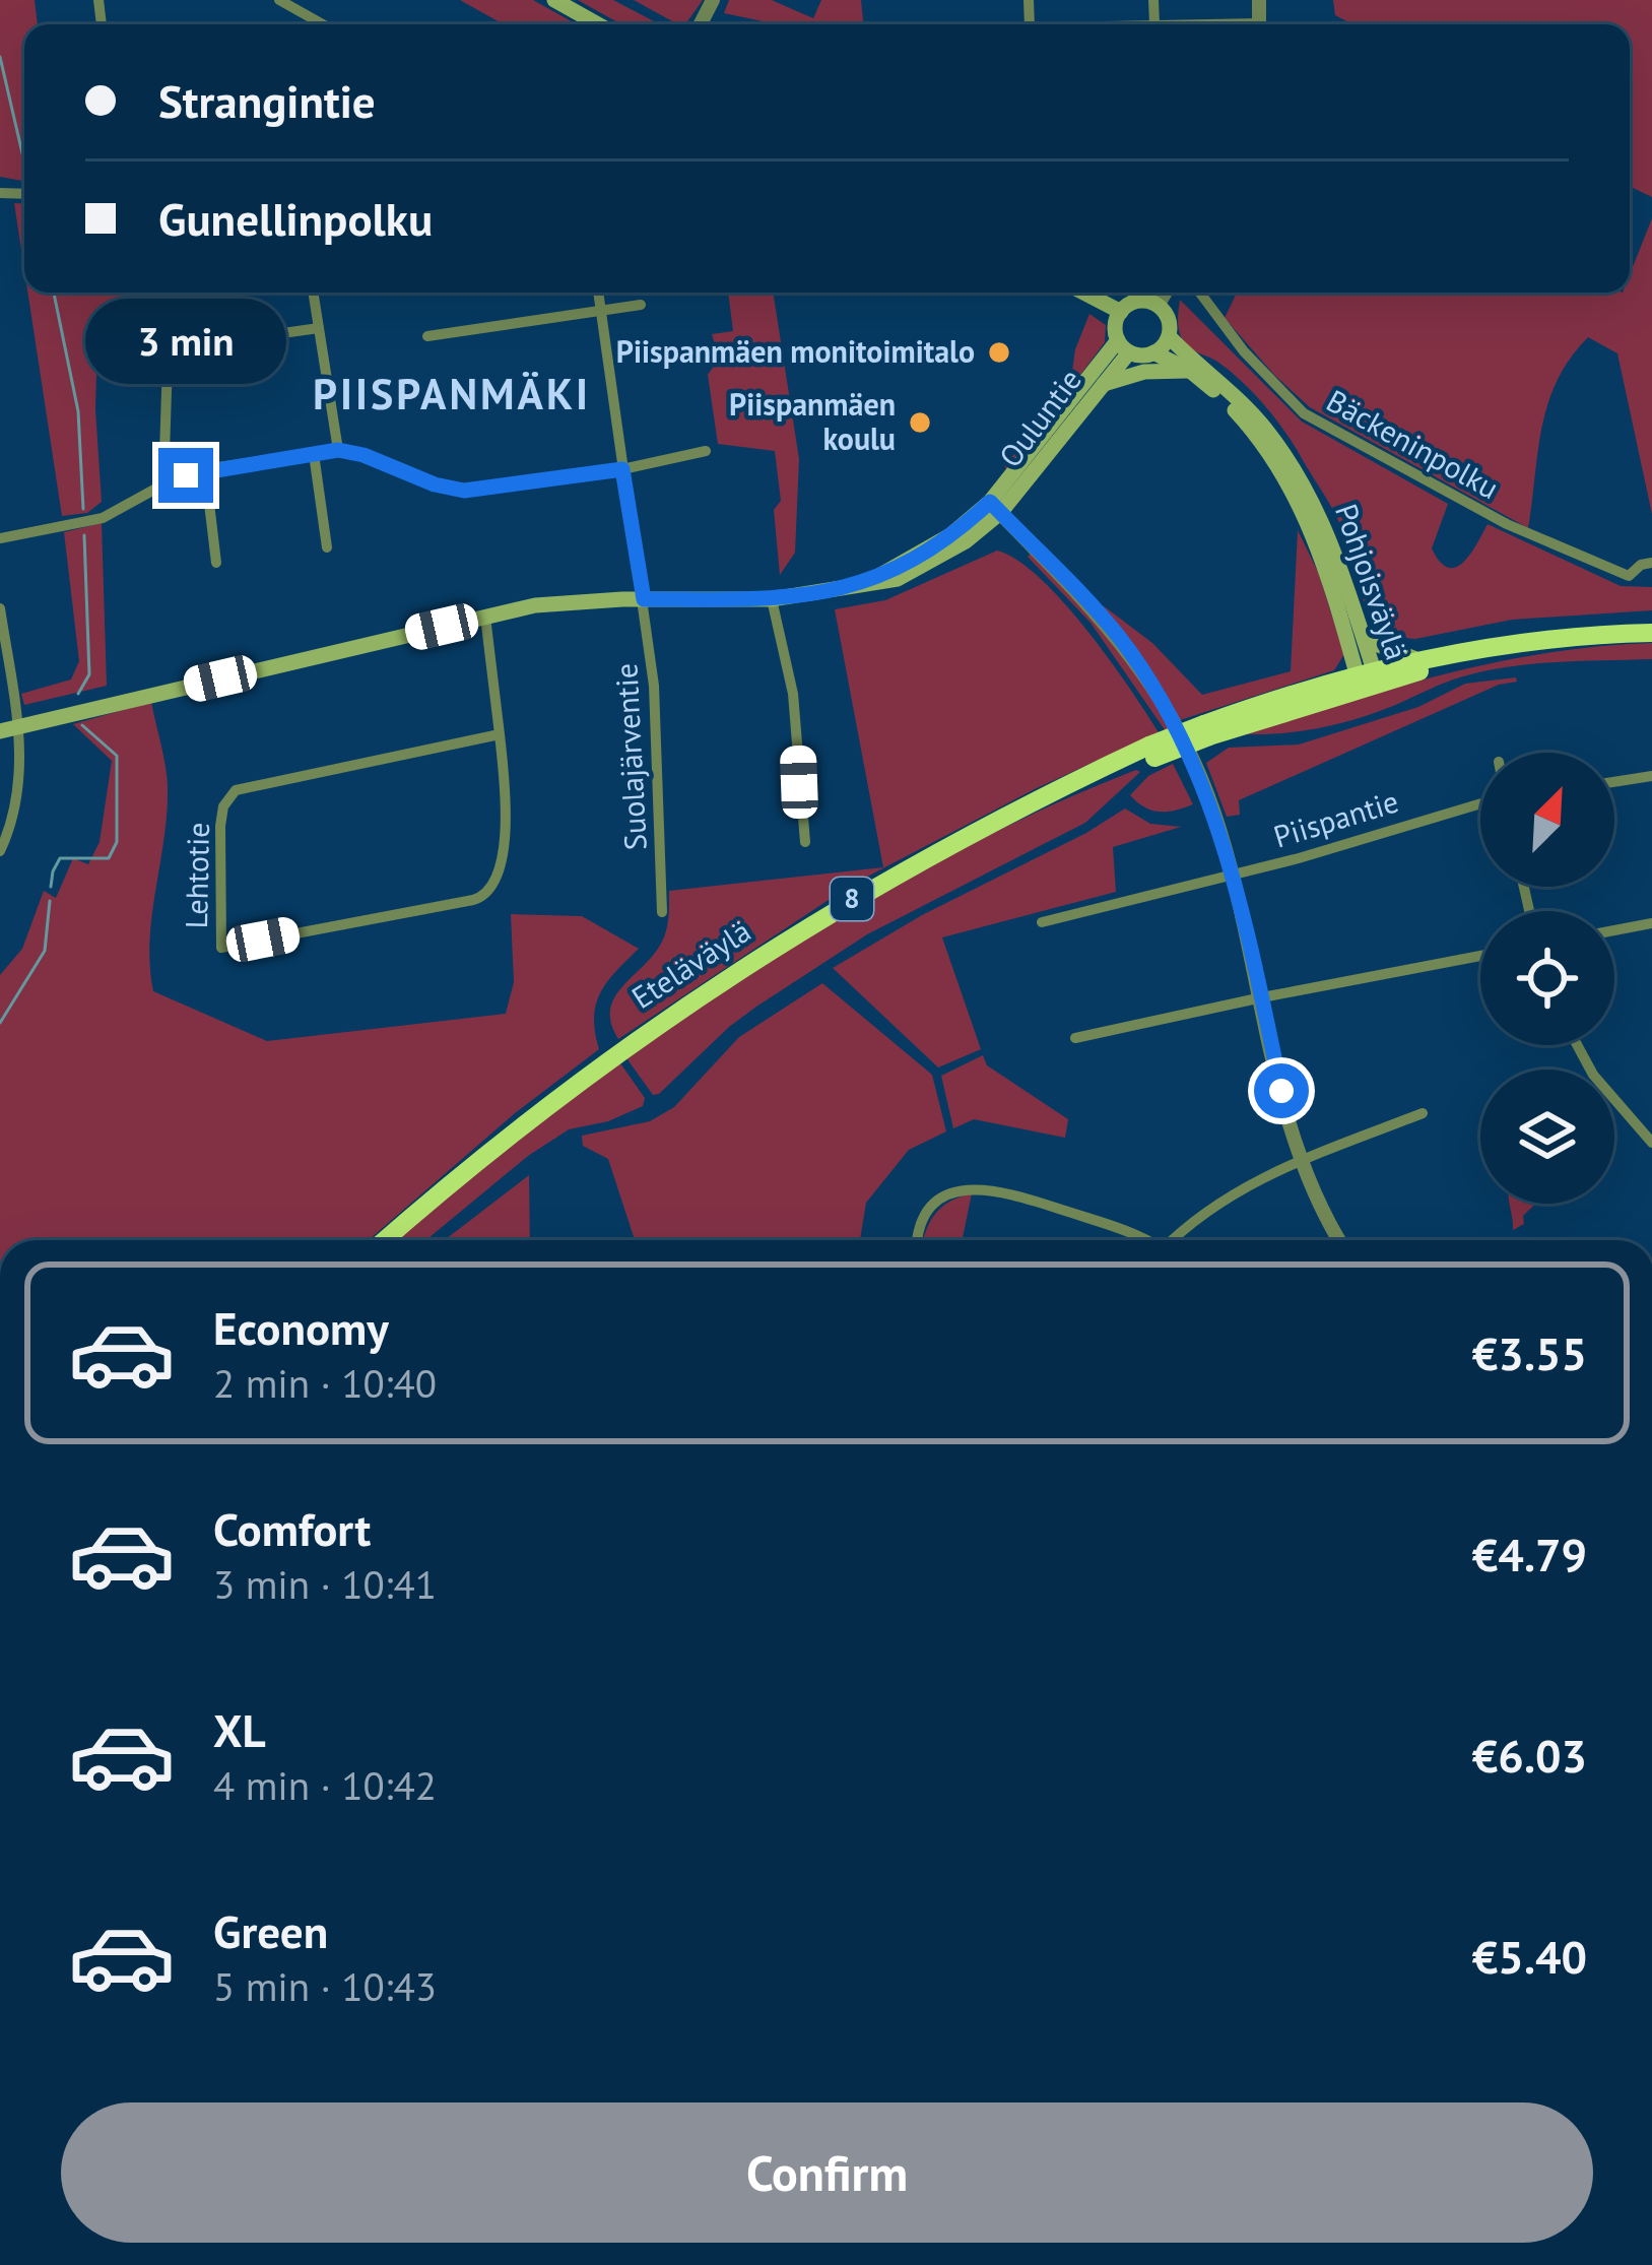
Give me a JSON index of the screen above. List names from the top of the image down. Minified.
{"streets":{"highway":["8","Eteläväylä"],"main road":["Ouluntie","Pohjoisväylä"],"street":["Bäckeninpolku","Suolajärventie","Piispantie","Lehtotie"]},"crossings":[["Ouluntie","Pohjoisväylä"],["Ouluntie","Suolajärventie"],["Ouluntie","Lehtotie"],["Pohjoisväylä","8"],["Pohjoisväylä","Eteläväylä"],["8","Eteläväylä"]],"districts":["PIISPANMÄKI"],"places":["Piispanmäen monitoimitalo","Piispanmäen koulu"],"north":"top right","page":{"banner":["Strangintie","Gunellinpolku"],"bubble":"3 min","list":[{"name":"Economy","note":"2 min · 10:40","value":"€3.55"},{"name":"Comfort","note":"3 min · 10:41","value":"€4.79"},{"name":"XL","note":"4 min · 10:42","value":"€6.03"},{"name":"Green","note":"5 min · 10:43","value":"€5.40"}],"buttons":"Confirm"}}
